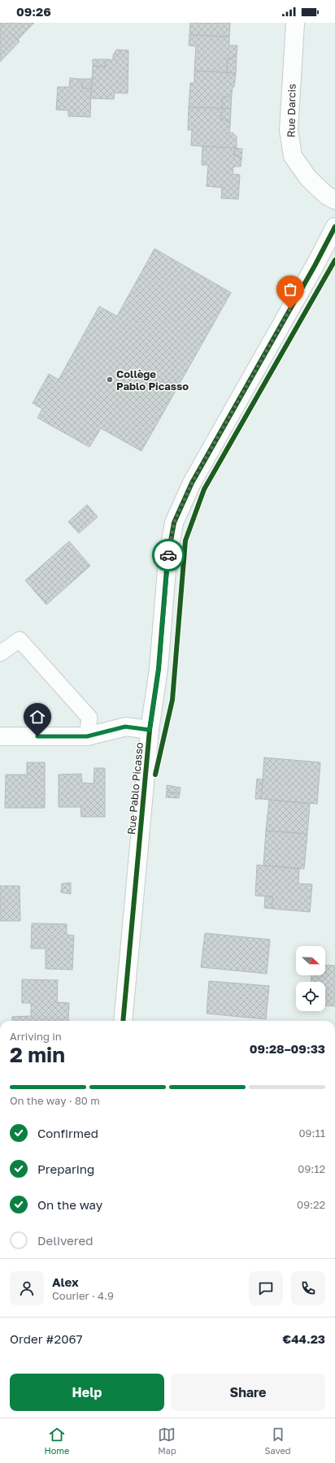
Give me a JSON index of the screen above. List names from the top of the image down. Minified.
{"streets":{"street":["Rue Darcis","Rue Pablo Picasso"]},"places":["Collège Pablo Picasso"],"north":"right","page":{"status":"09:26","heading":["2 min","Arriving in","09:28–09:33"],"panel":["Alex","Courier · 4.9","Order #2067","€44.23"],"bar":"On the way · 80 m","list":[["Confirmed","09:11"],["Preparing","09:12"],["On the way","09:22"],"Delivered"],"buttons":["Help","Share"],"tabs":["Home","Map","Saved"]}}
